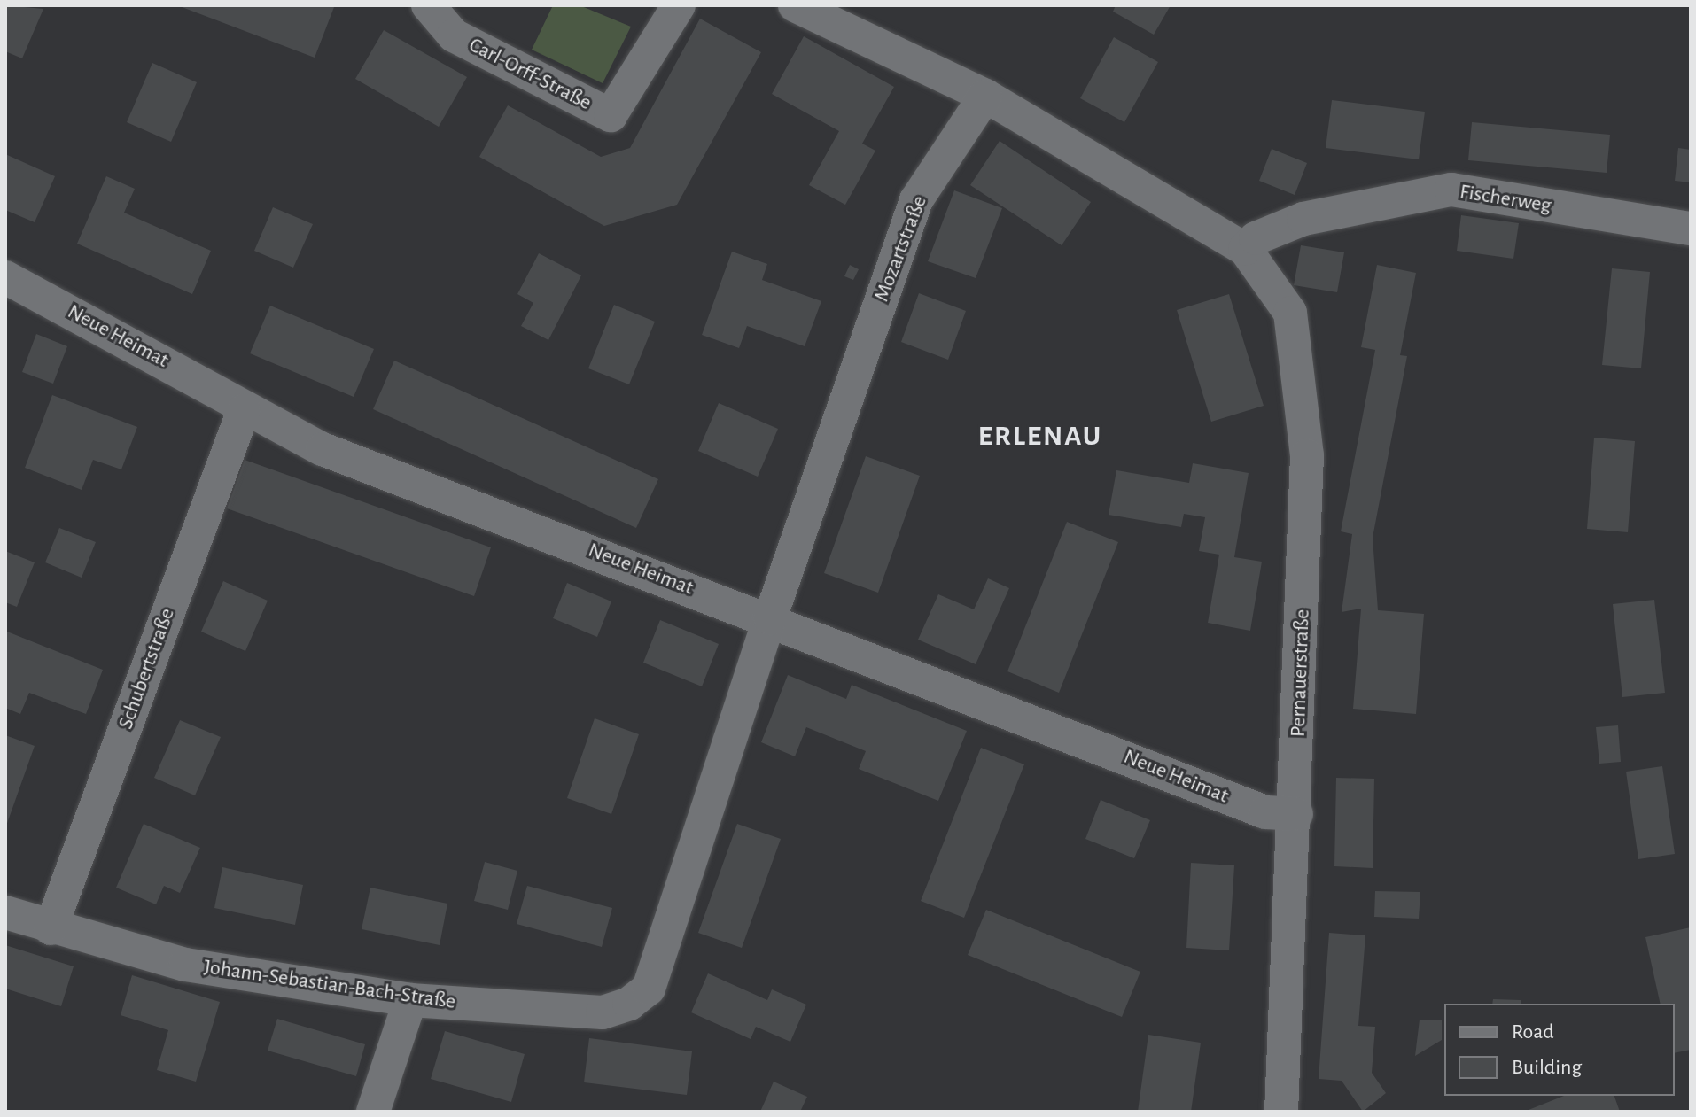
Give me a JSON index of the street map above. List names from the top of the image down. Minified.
{"streets":{"street":["Carl-Orff-Straße","Fischerweg","Mozartstraße","Neue Heimat","Schubertstraße","Pernauerstraße","Johann-Sebastian-Bach-Straße"]},"crossings":[["Fischerweg","Pernauerstraße"],["Mozartstraße","Neue Heimat"],["Mozartstraße","Johann-Sebastian-Bach-Straße"],["Neue Heimat","Schubertstraße"],["Neue Heimat","Pernauerstraße"],["Neue Heimat","Johann-Sebastian-Bach-Straße"],["Schubertstraße","Johann-Sebastian-Bach-Straße"]],"districts":["ERLENAU"],"legend":["Road","Building"]}
